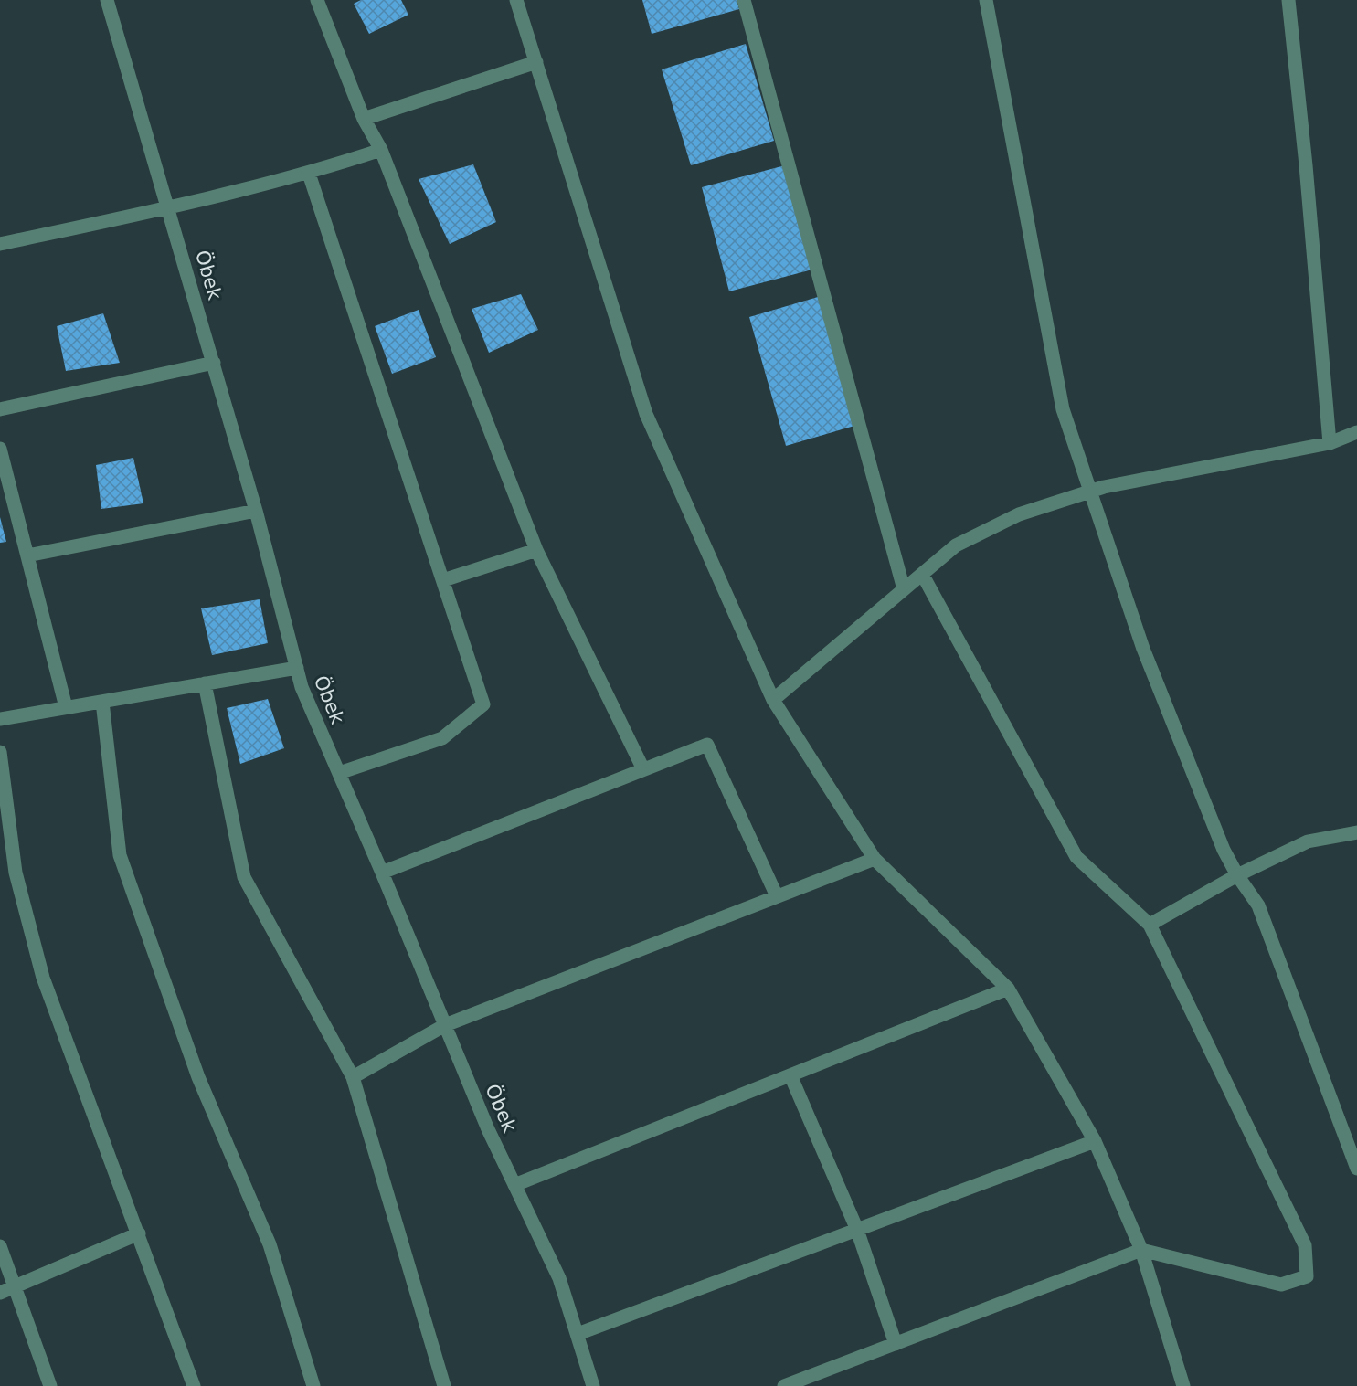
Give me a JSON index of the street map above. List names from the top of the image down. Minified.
{"streets":{"street":["Öbek"]}}
